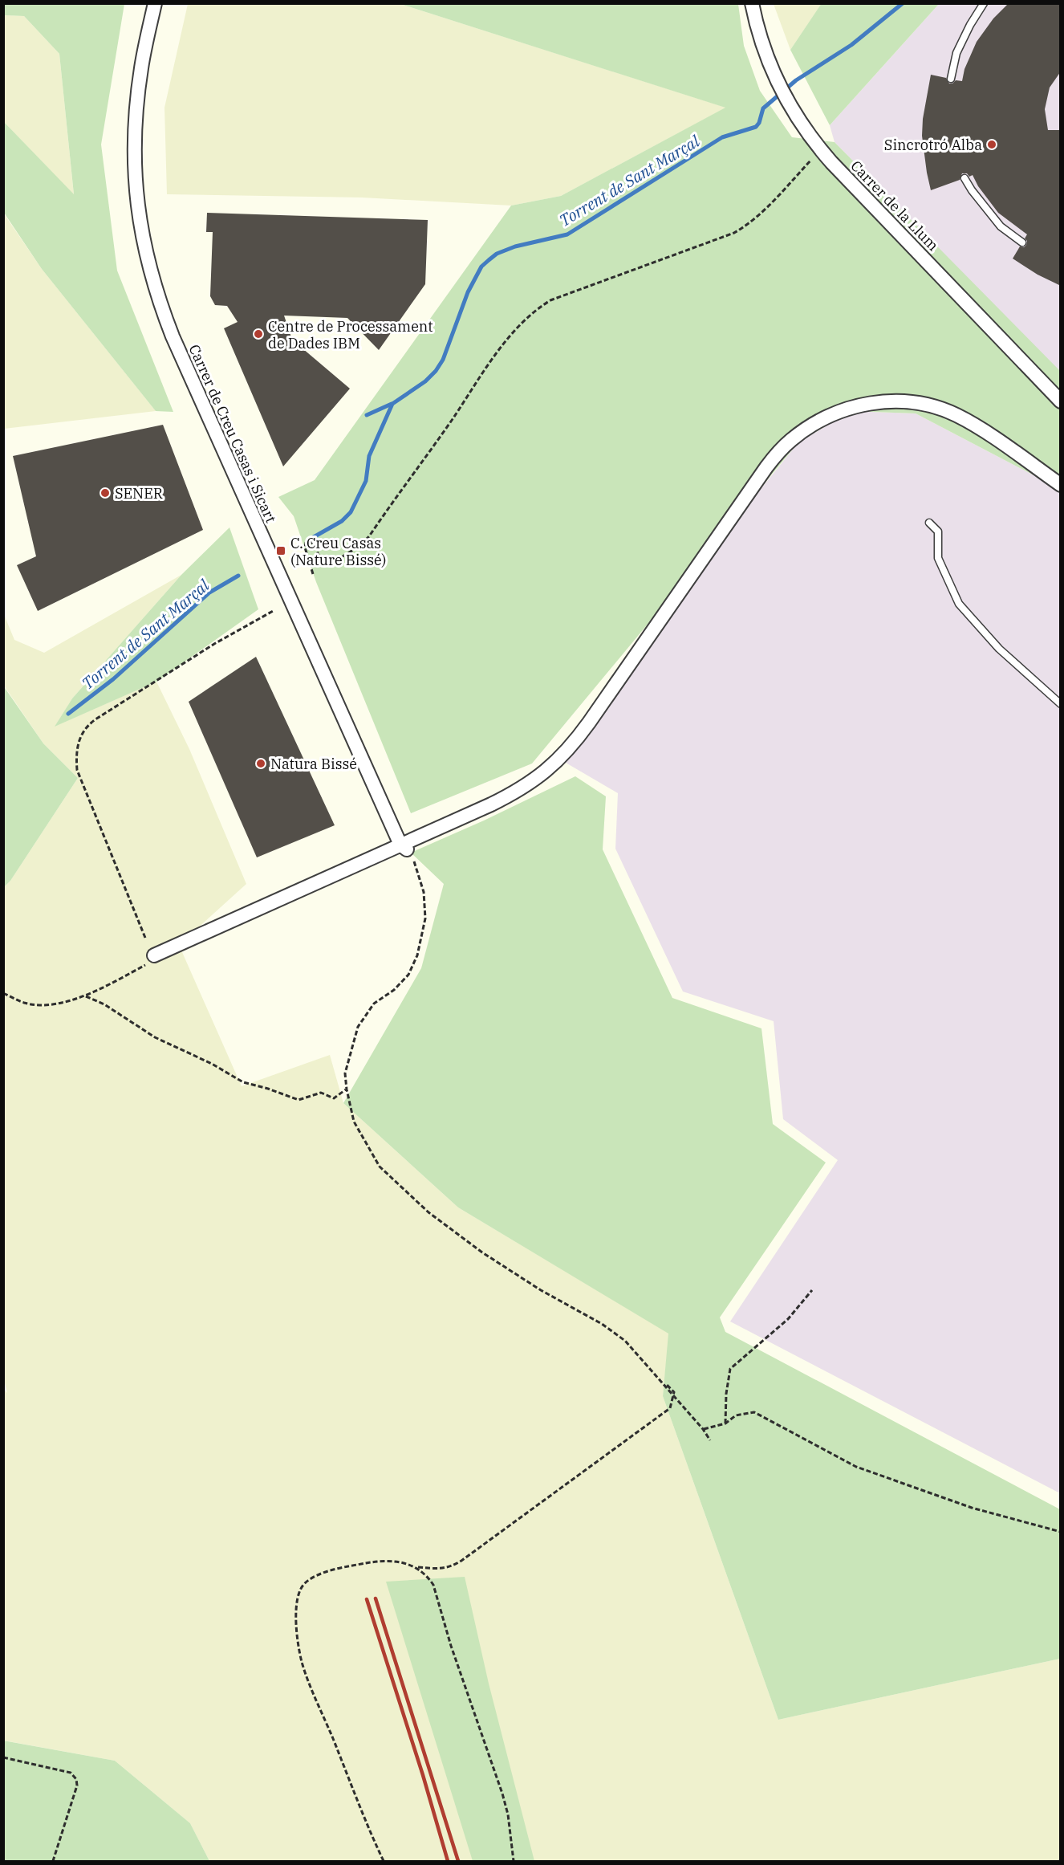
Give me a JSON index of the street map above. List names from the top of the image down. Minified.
{"streets":{"street":["Carrer de la Llum","Carrer de Creu Casas i Sicart"]},"water":["Torrent de Sant Marçal"],"places":{"other":["Sincrotró Alba","Centre de Processament de Dades IBM","SENER","Natura Bissé"],"transit":["C. Creu Casas (Nature Bissé)"]}}
